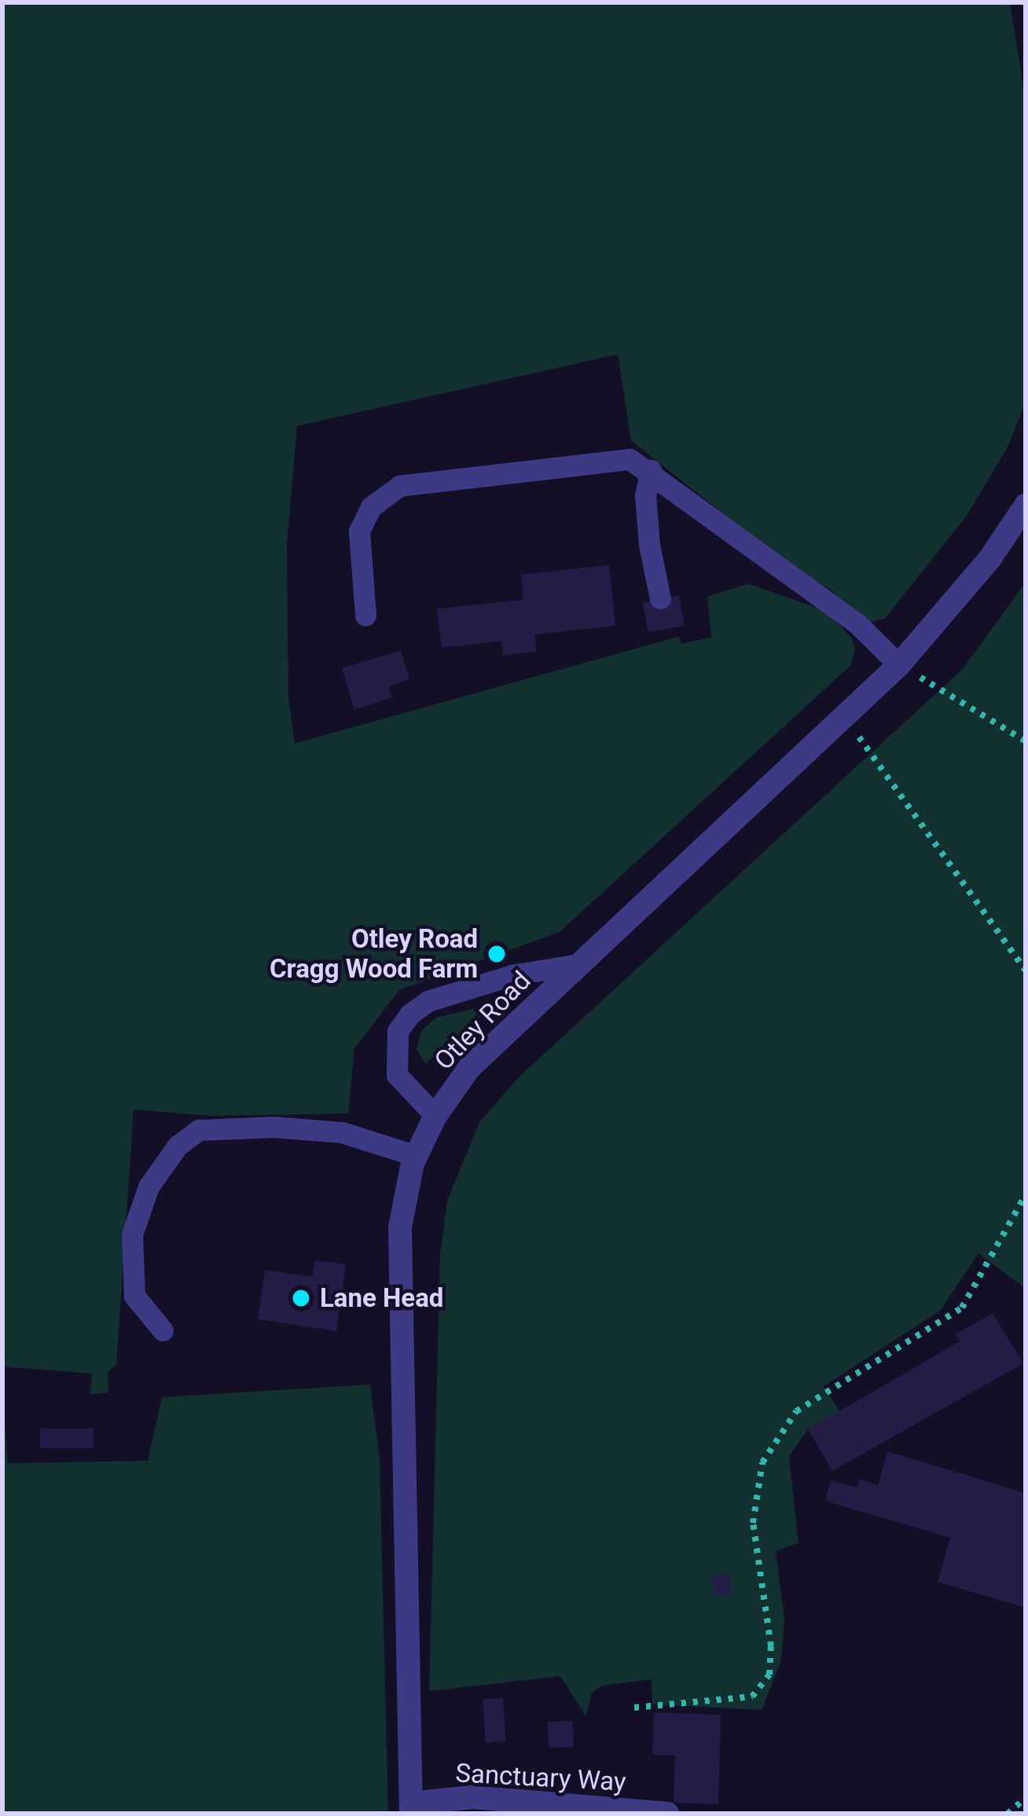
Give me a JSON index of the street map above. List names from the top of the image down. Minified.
{"streets":{"street":["Otley Road","Sanctuary Way"]},"crossings":[["Otley Road","Sanctuary Way"]],"places":["Otley Road Cragg Wood Farm","Lane Head"]}
